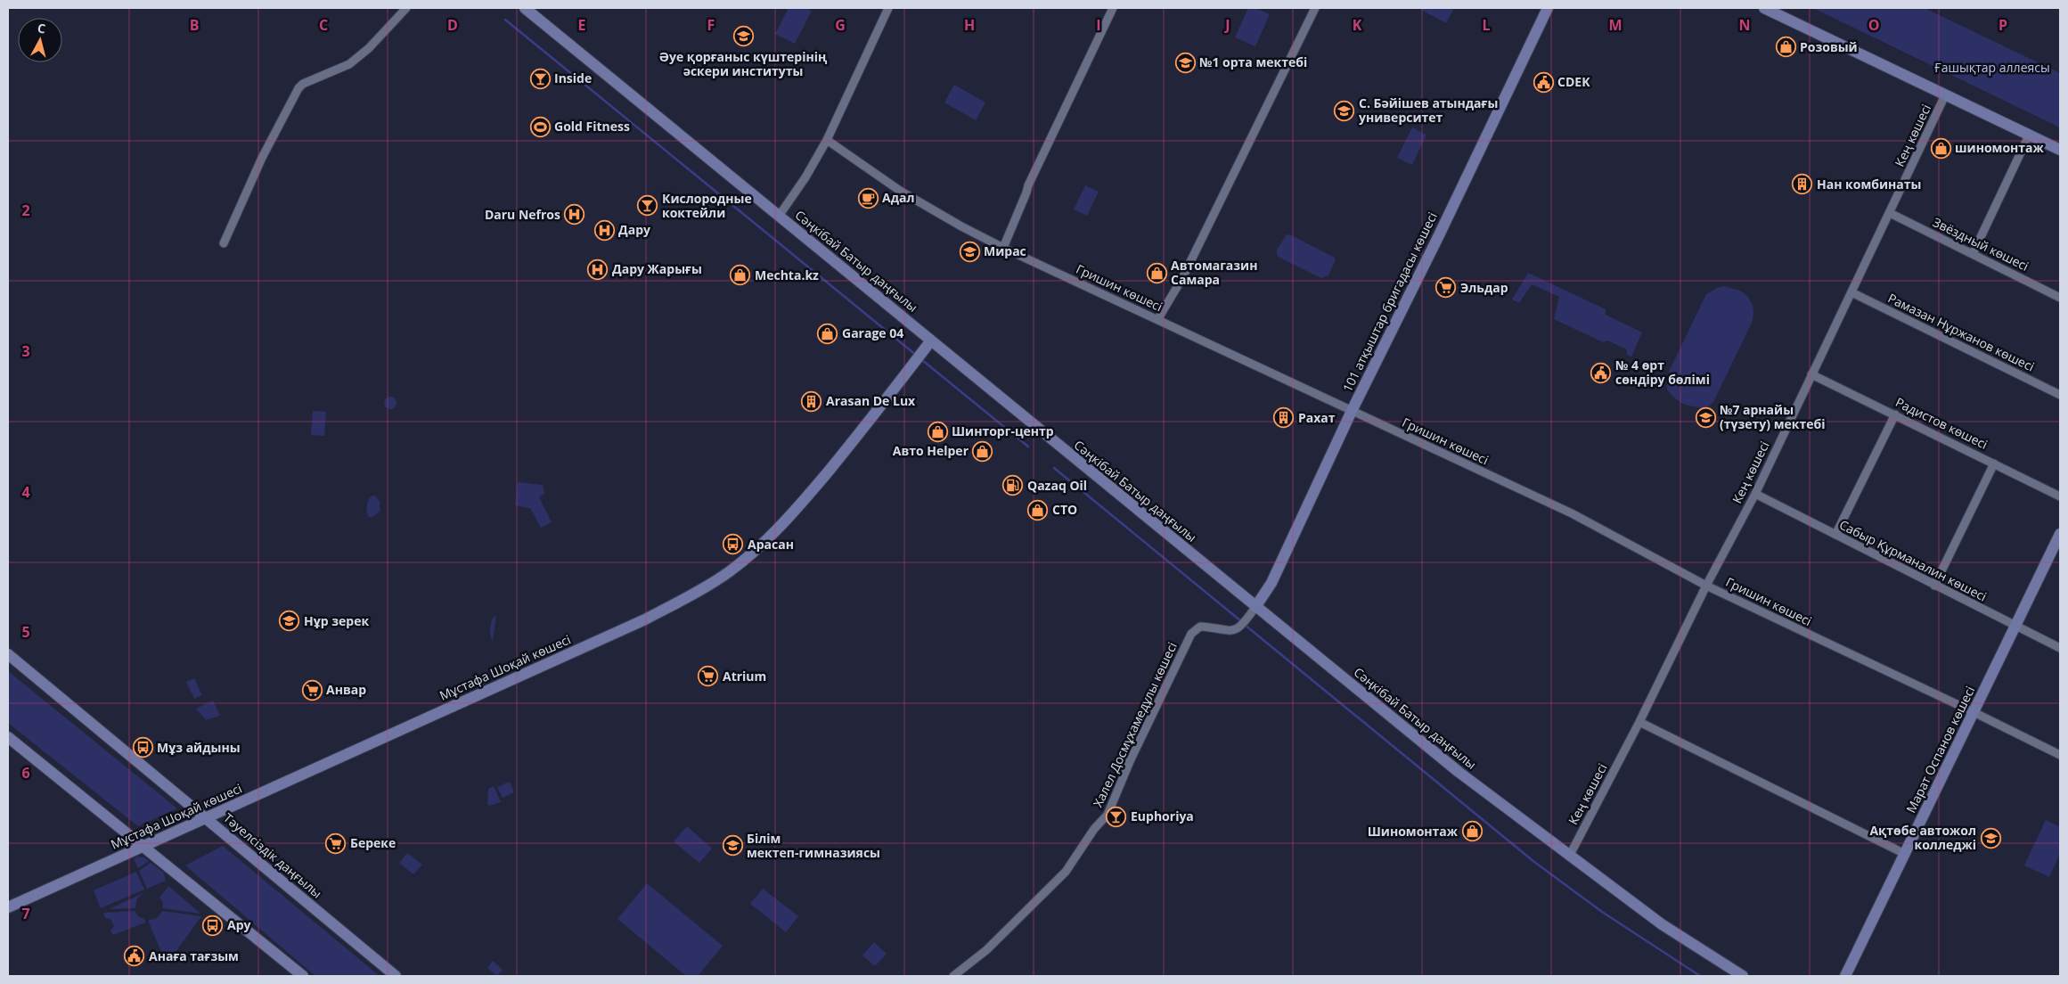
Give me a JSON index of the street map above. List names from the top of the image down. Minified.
{"streets":{"street":["Кең көшесі","Звёздный көшесі","Сәңкібай Батыр даңғылы","Гришин көшесі","101 атқыштар бригадасы көшесі","Рамазан Нұржанов көшесі","Радистов көшесі","Сабыр Құрманалин көшесі","Мұстафа Шоқай көшесі","Халел Досмұхамедұлы көшесі","Марат Оспанов көшесі","Тәуелсіздік даңғылы"]},"crossings":[["Кең көшесі","Звёздный көшесі"],["Кең көшесі","Сәңкібай Батыр даңғылы"],["Кең көшесі","Гришин көшесі"],["Кең көшесі","Рамазан Нұржанов көшесі"],["Кең көшесі","Радистов көшесі"],["Кең көшесі","Сабыр Құрманалин көшесі"],["Сәңкібай Батыр даңғылы","101 атқыштар бригадасы көшесі"],["Сәңкібай Батыр даңғылы","Мұстафа Шоқай көшесі"],["Сәңкібай Батыр даңғылы","Халел Досмұхамедұлы көшесі"],["Гришин көшесі","101 атқыштар бригадасы көшесі"],["Гришин көшесі","Марат Оспанов көшесі"],["101 атқыштар бригадасы көшесі","Халел Досмұхамедұлы көшесі"],["Сабыр Құрманалин көшесі","Марат Оспанов көшесі"],["Мұстафа Шоқай көшесі","Тәуелсіздік даңғылы"]],"parks":["Ғашықтар аллеясы"],"places":{"school or university":["Әуе қорғаныс күштерінің әскери институты","№1 орта мектебі","С. Бәйішев атындағы университет","Мирас","№7 арнайы (түзету) мектебі","Нұр зерек","Ақтөбе автожол колледжі","Білім мектеп-гимназиясы"],"shop":["Розовый","шиномонтаж","Автомагазин Самара","Mechta.kz","Garage 04","Шинторг-центр","Авто Helper","СТО","Шиномонтаж"],"bar":["Inside","Кислородные коктейли","Euphoriya"],"public building":["CDEK","№ 4 өрт сөндіру бөлімі","Анаға тағзым"],"sports":["Gold Fitness"],"building":["Нан комбинаты","Arasan De Lux","Рахат"],"cafe":["Адал"],"hospital":["Daru Nefros","Дару","Дару Жарығы"],"supermarket":["Эльдар","Atrium","Анвар","Береке"],"fuel station":["Qazaq Oil"],"bus stop":["Арасан","Мұз айдыны","Ару"]},"north":"top","grid":{"columns":["B","C","D","E","F","G","H","I","J","K","L","M","N","O","P"],"rows":["2","3","4","5","6","7"]}}
